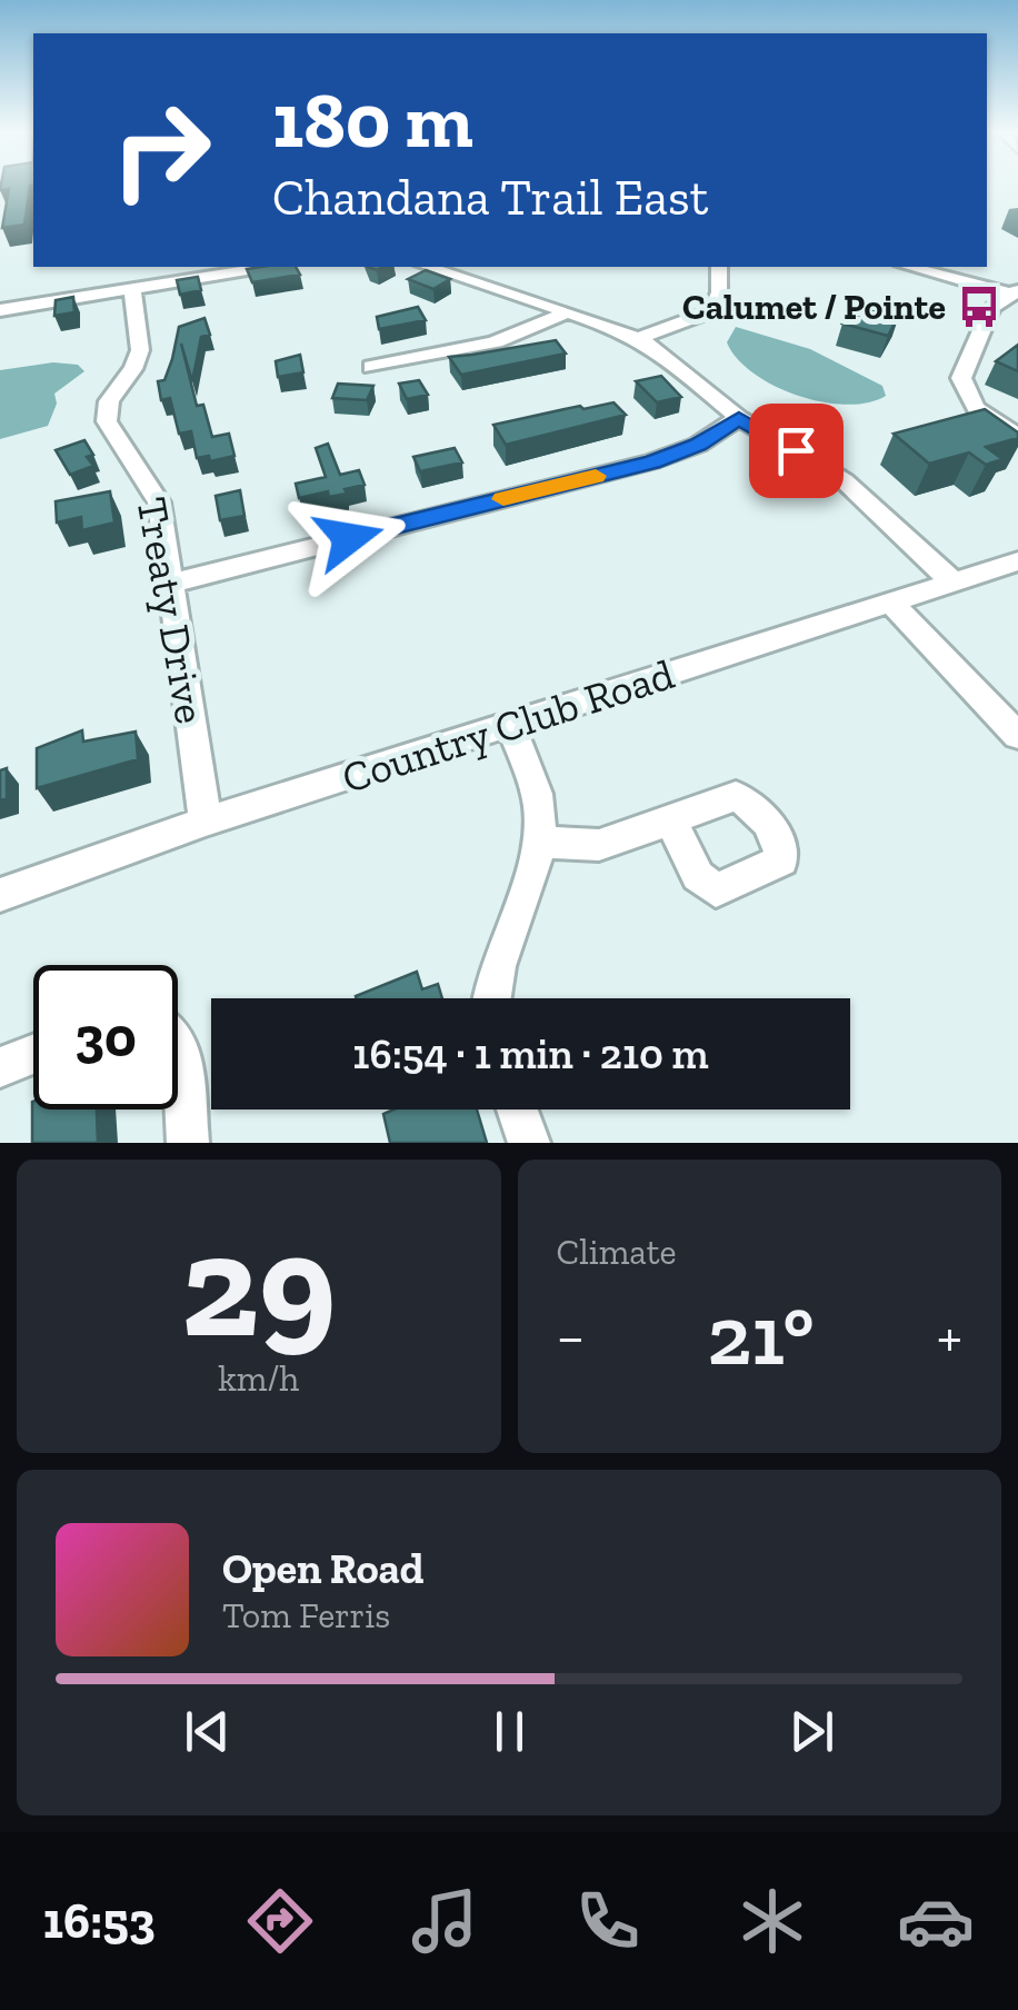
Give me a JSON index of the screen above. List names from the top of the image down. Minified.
{"streets":{"street":["Treaty Drive","Country Club Road"]},"crossings":[["Treaty Drive","Country Club Road"]],"places":{"bus stop":["Calumet / Pointe"]},"page":{"turn":["180 m","Chandana Trail East"],"limit":"30","trip":"16:54 · 1 min · 210 m","tile":[["29","km/h"],"Climate"],"heat":["−","21°","+"],"song":["Open Road","Tom Ferris"],"tabs":"16:53"}}
